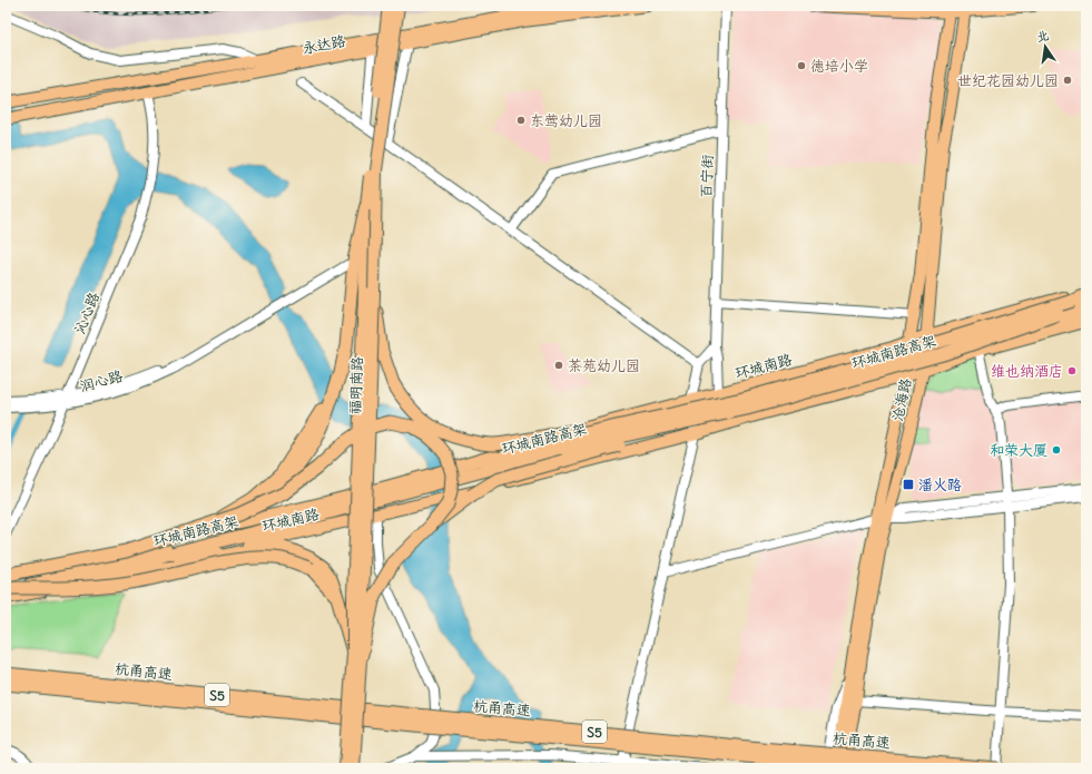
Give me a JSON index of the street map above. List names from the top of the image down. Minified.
{"streets":{"highway":["环城南路高架","杭甬高速","S5"],"main road":["永达路","环城南路","福明南路","沧海路"],"street":["百宁街","沁心路","润心路"]},"crossings":[["永达路","沁心路"],["百宁街","环城南路"],["沁心路","润心路"],["环城南路高架","环城南路"],["环城南路","沧海路"]],"places":{"other":["德培小学","世纪花园幼儿园","东莺幼儿园","茶苑幼儿园","维也纳酒店","和荣大厦"],"transit":["潘火路"]},"north":"top"}
